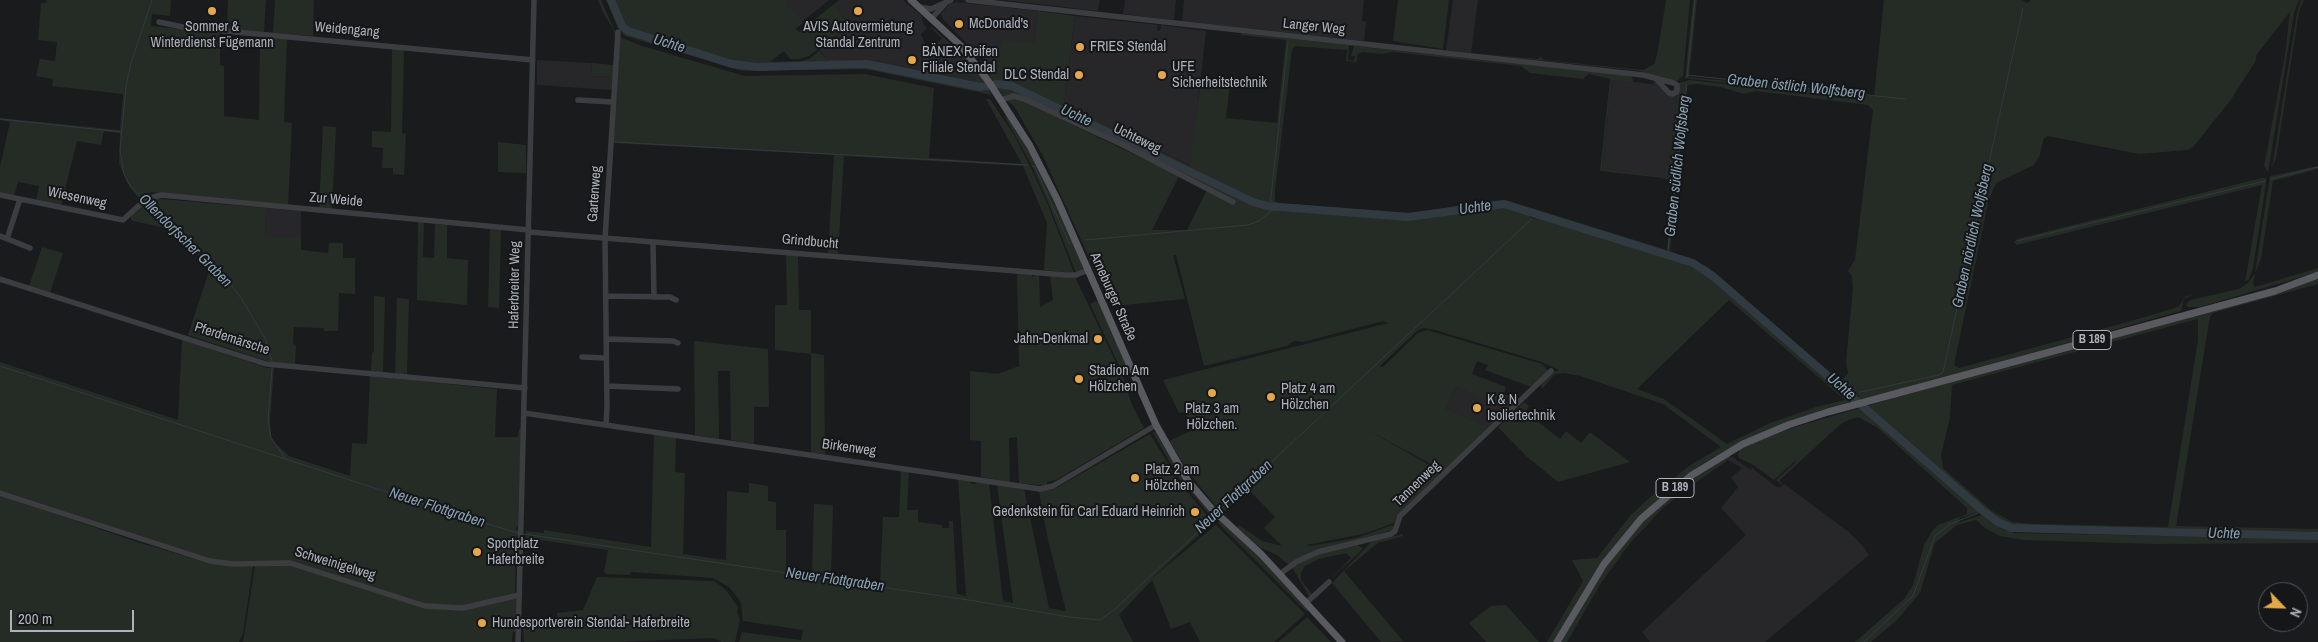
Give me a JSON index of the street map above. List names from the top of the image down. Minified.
{"streets":{"main road":["Arneburger Straße","B 189"],"street":["Langer Weg","Weidengang","Uchteweg","Gartenweg","Wiesenweg","Zur Weide","Grindbucht","Haferbreiter Weg","Pferdemärsche","Birkenweg","Tannenweg","Schweinigelweg"]},"crossings":[["Weidengang","Haferbreiter Weg"],["Uchteweg","Arneburger Straße"],["Gartenweg","Grindbucht"],["Gartenweg","Birkenweg"],["Wiesenweg","Zur Weide"],["Zur Weide","Grindbucht"],["Zur Weide","Haferbreiter Weg"],["Grindbucht","Haferbreiter Weg"],["Grindbucht","Arneburger Straße"],["Haferbreiter Weg","Pferdemärsche"],["Haferbreiter Weg","Birkenweg"],["Haferbreiter Weg","Schweinigelweg"],["Arneburger Straße","Birkenweg"],["Arneburger Straße","Tannenweg"]],"water":["Uchte","Graben östlich Wolfsberg","Graben südlich Wolfsberg","Graben nördlich Wolfsberg","Ollendorfscher Graben","Neuer Flottgraben"],"places":["Sommer & Winterdienst Fügemann","AVIS Autovermietung Standal Zentrum","McDonald's","FRIES Stendal","BÄNEX Reifen Filiale Stendal","DLC Stendal","UFE Sicherheitstechnik","Jahn-Denkmal","Stadion Am Hölzchen","Platz 3 am Hölzchen.","Platz 4 am Hölzchen","K & N Isoliertechnik","Platz 2 am Hölzchen","Gedenkstein für Carl Eduard Heinrich","Sportplatz Haferbreite","Hundesportverein Stendal- Haferbreite"],"scale_bar":"200 m","north":"bottom right"}
